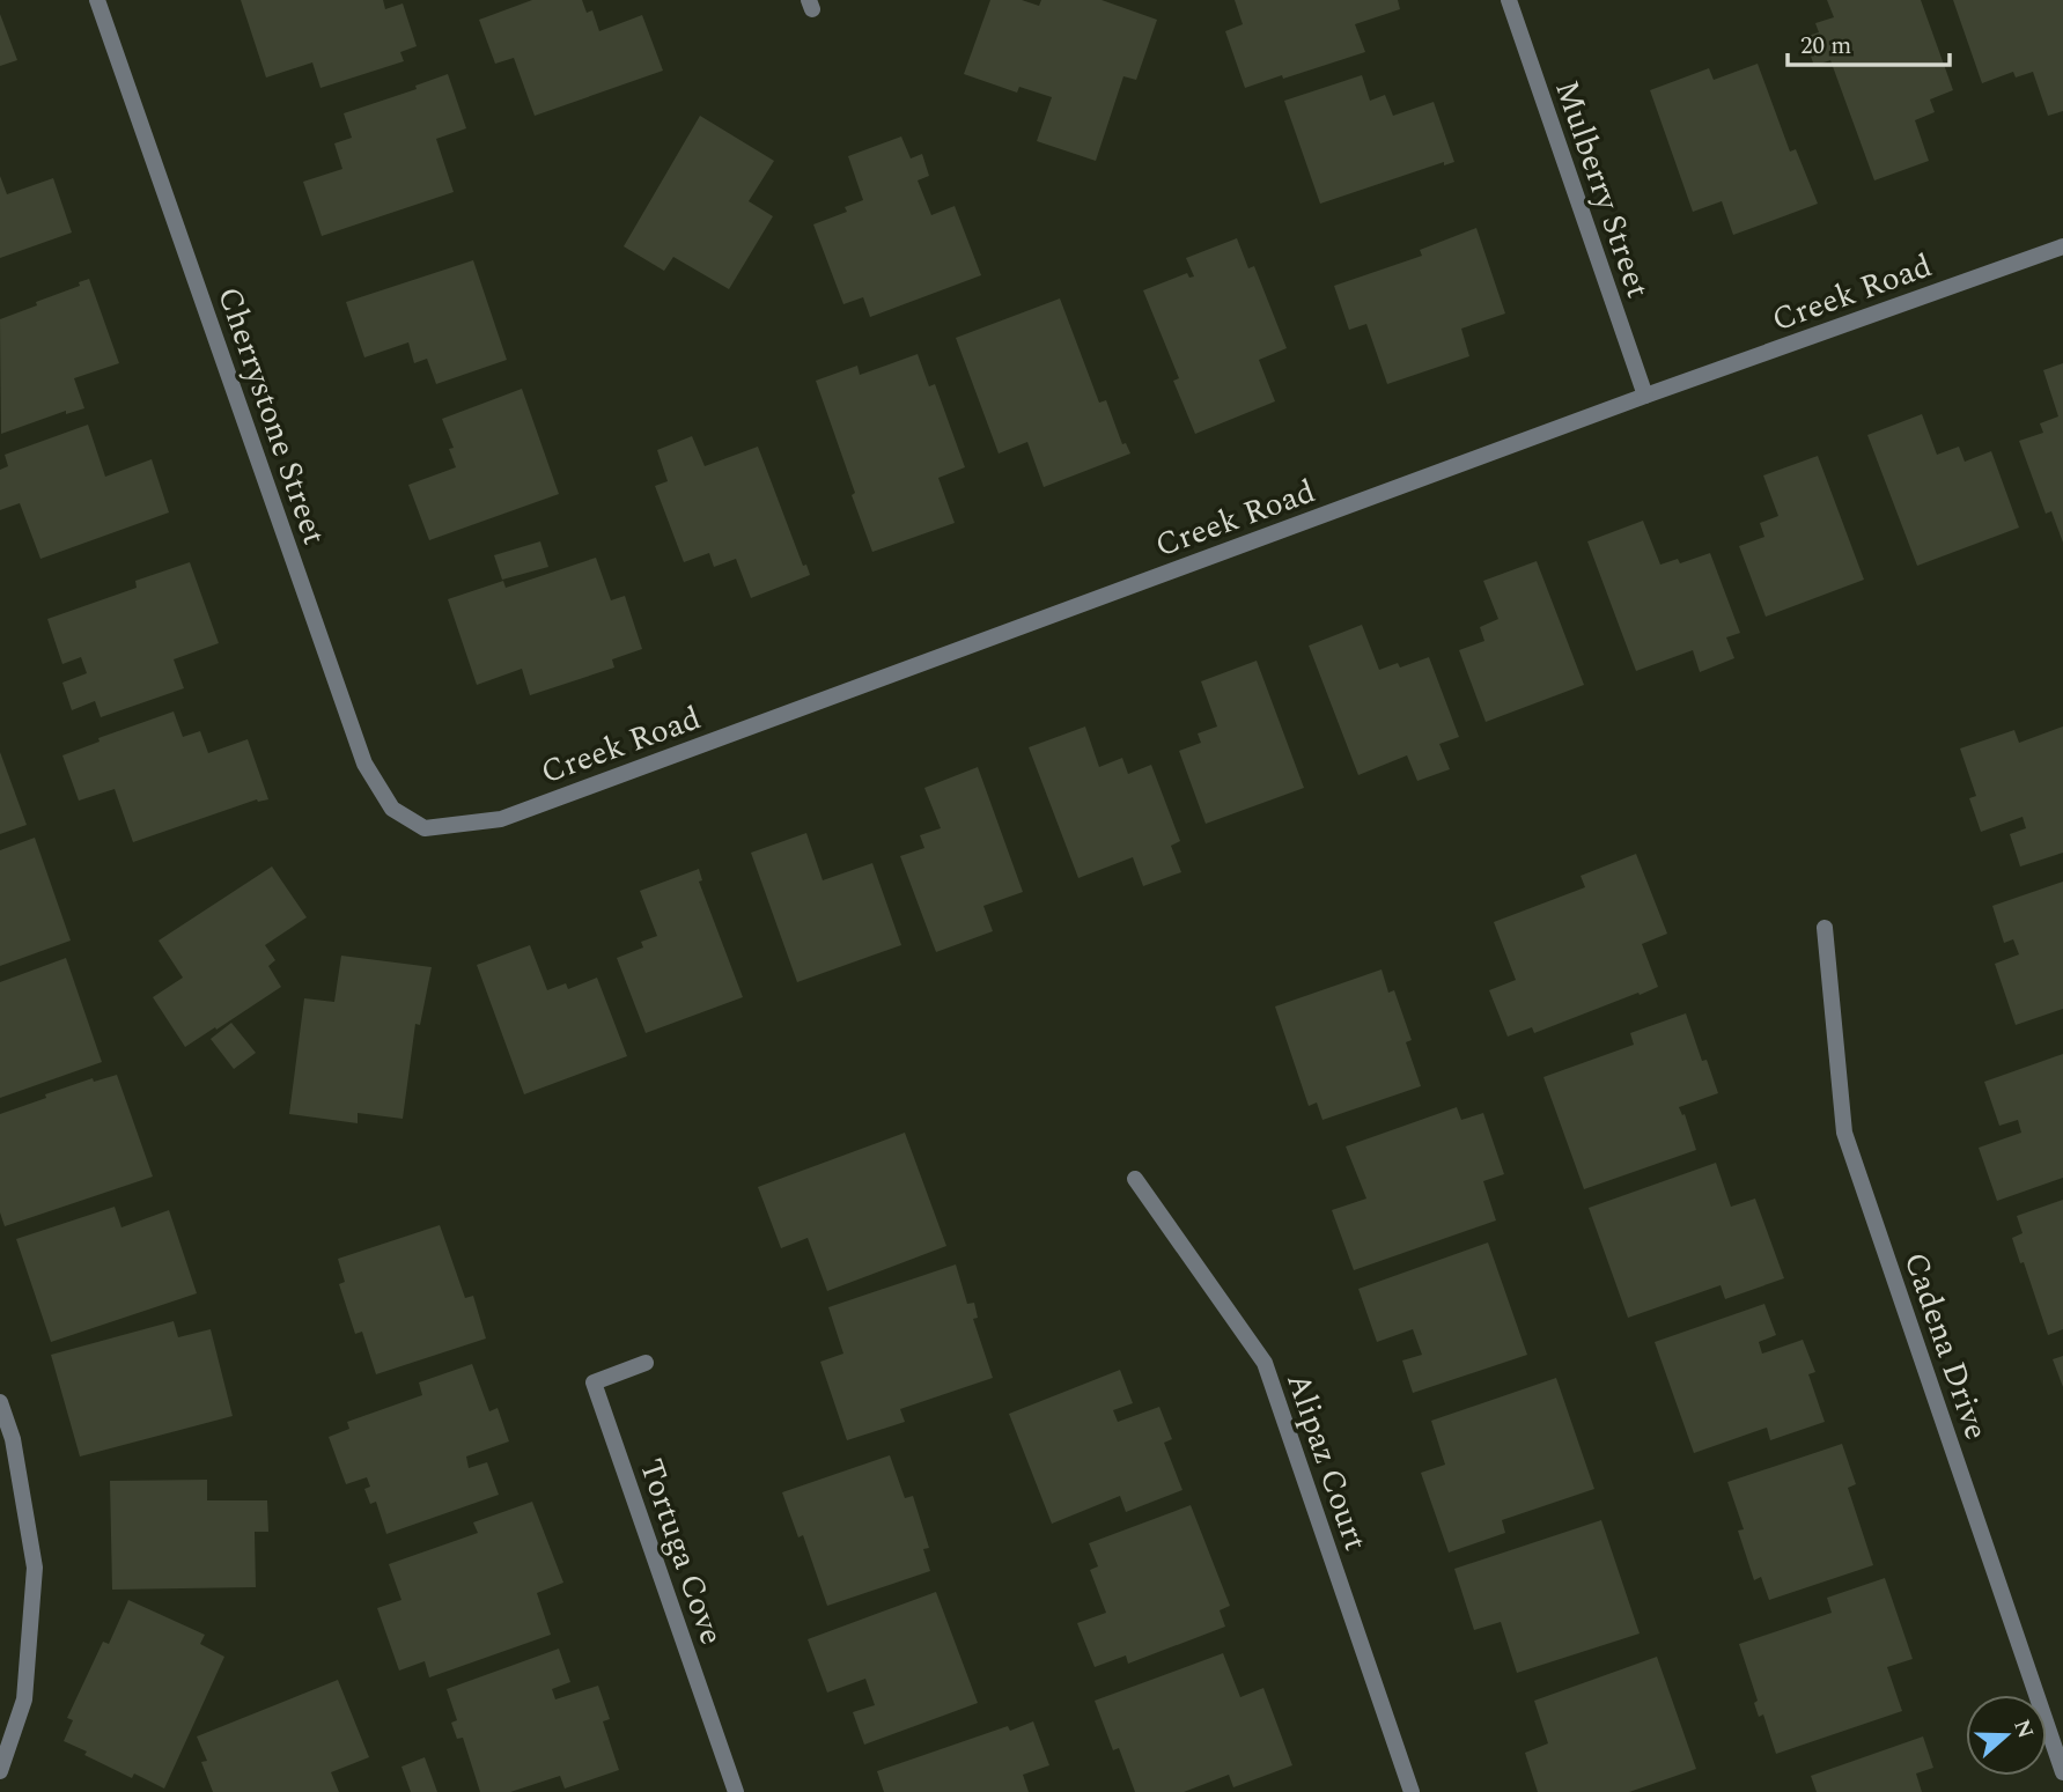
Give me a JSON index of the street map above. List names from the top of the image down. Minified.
{"streets":{"street":["Mulberry Street","Creek Road","Cherrystone Street","Cadena Drive","Alipaz Court","Tortuga Cove"]},"crossings":[["Mulberry Street","Creek Road"],["Creek Road","Cherrystone Street"]],"scale_bar":"20 m","north":"right"}
